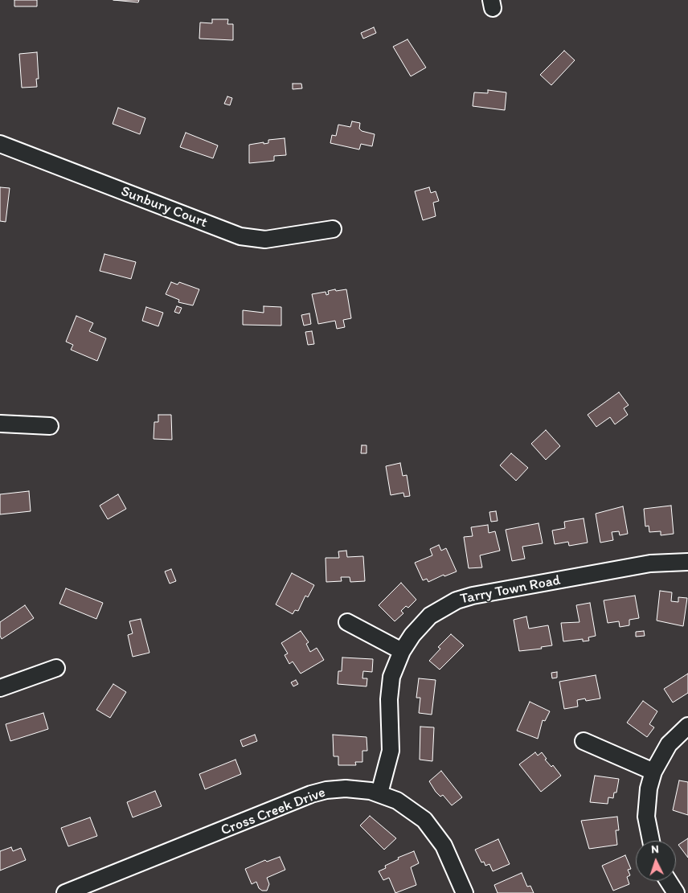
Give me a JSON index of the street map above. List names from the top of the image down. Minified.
{"streets":{"street":["Sunbury Court","Tarry Town Road","Cross Creek Drive"]},"crossings":[["Tarry Town Road","Cross Creek Drive"]],"north":"top"}
